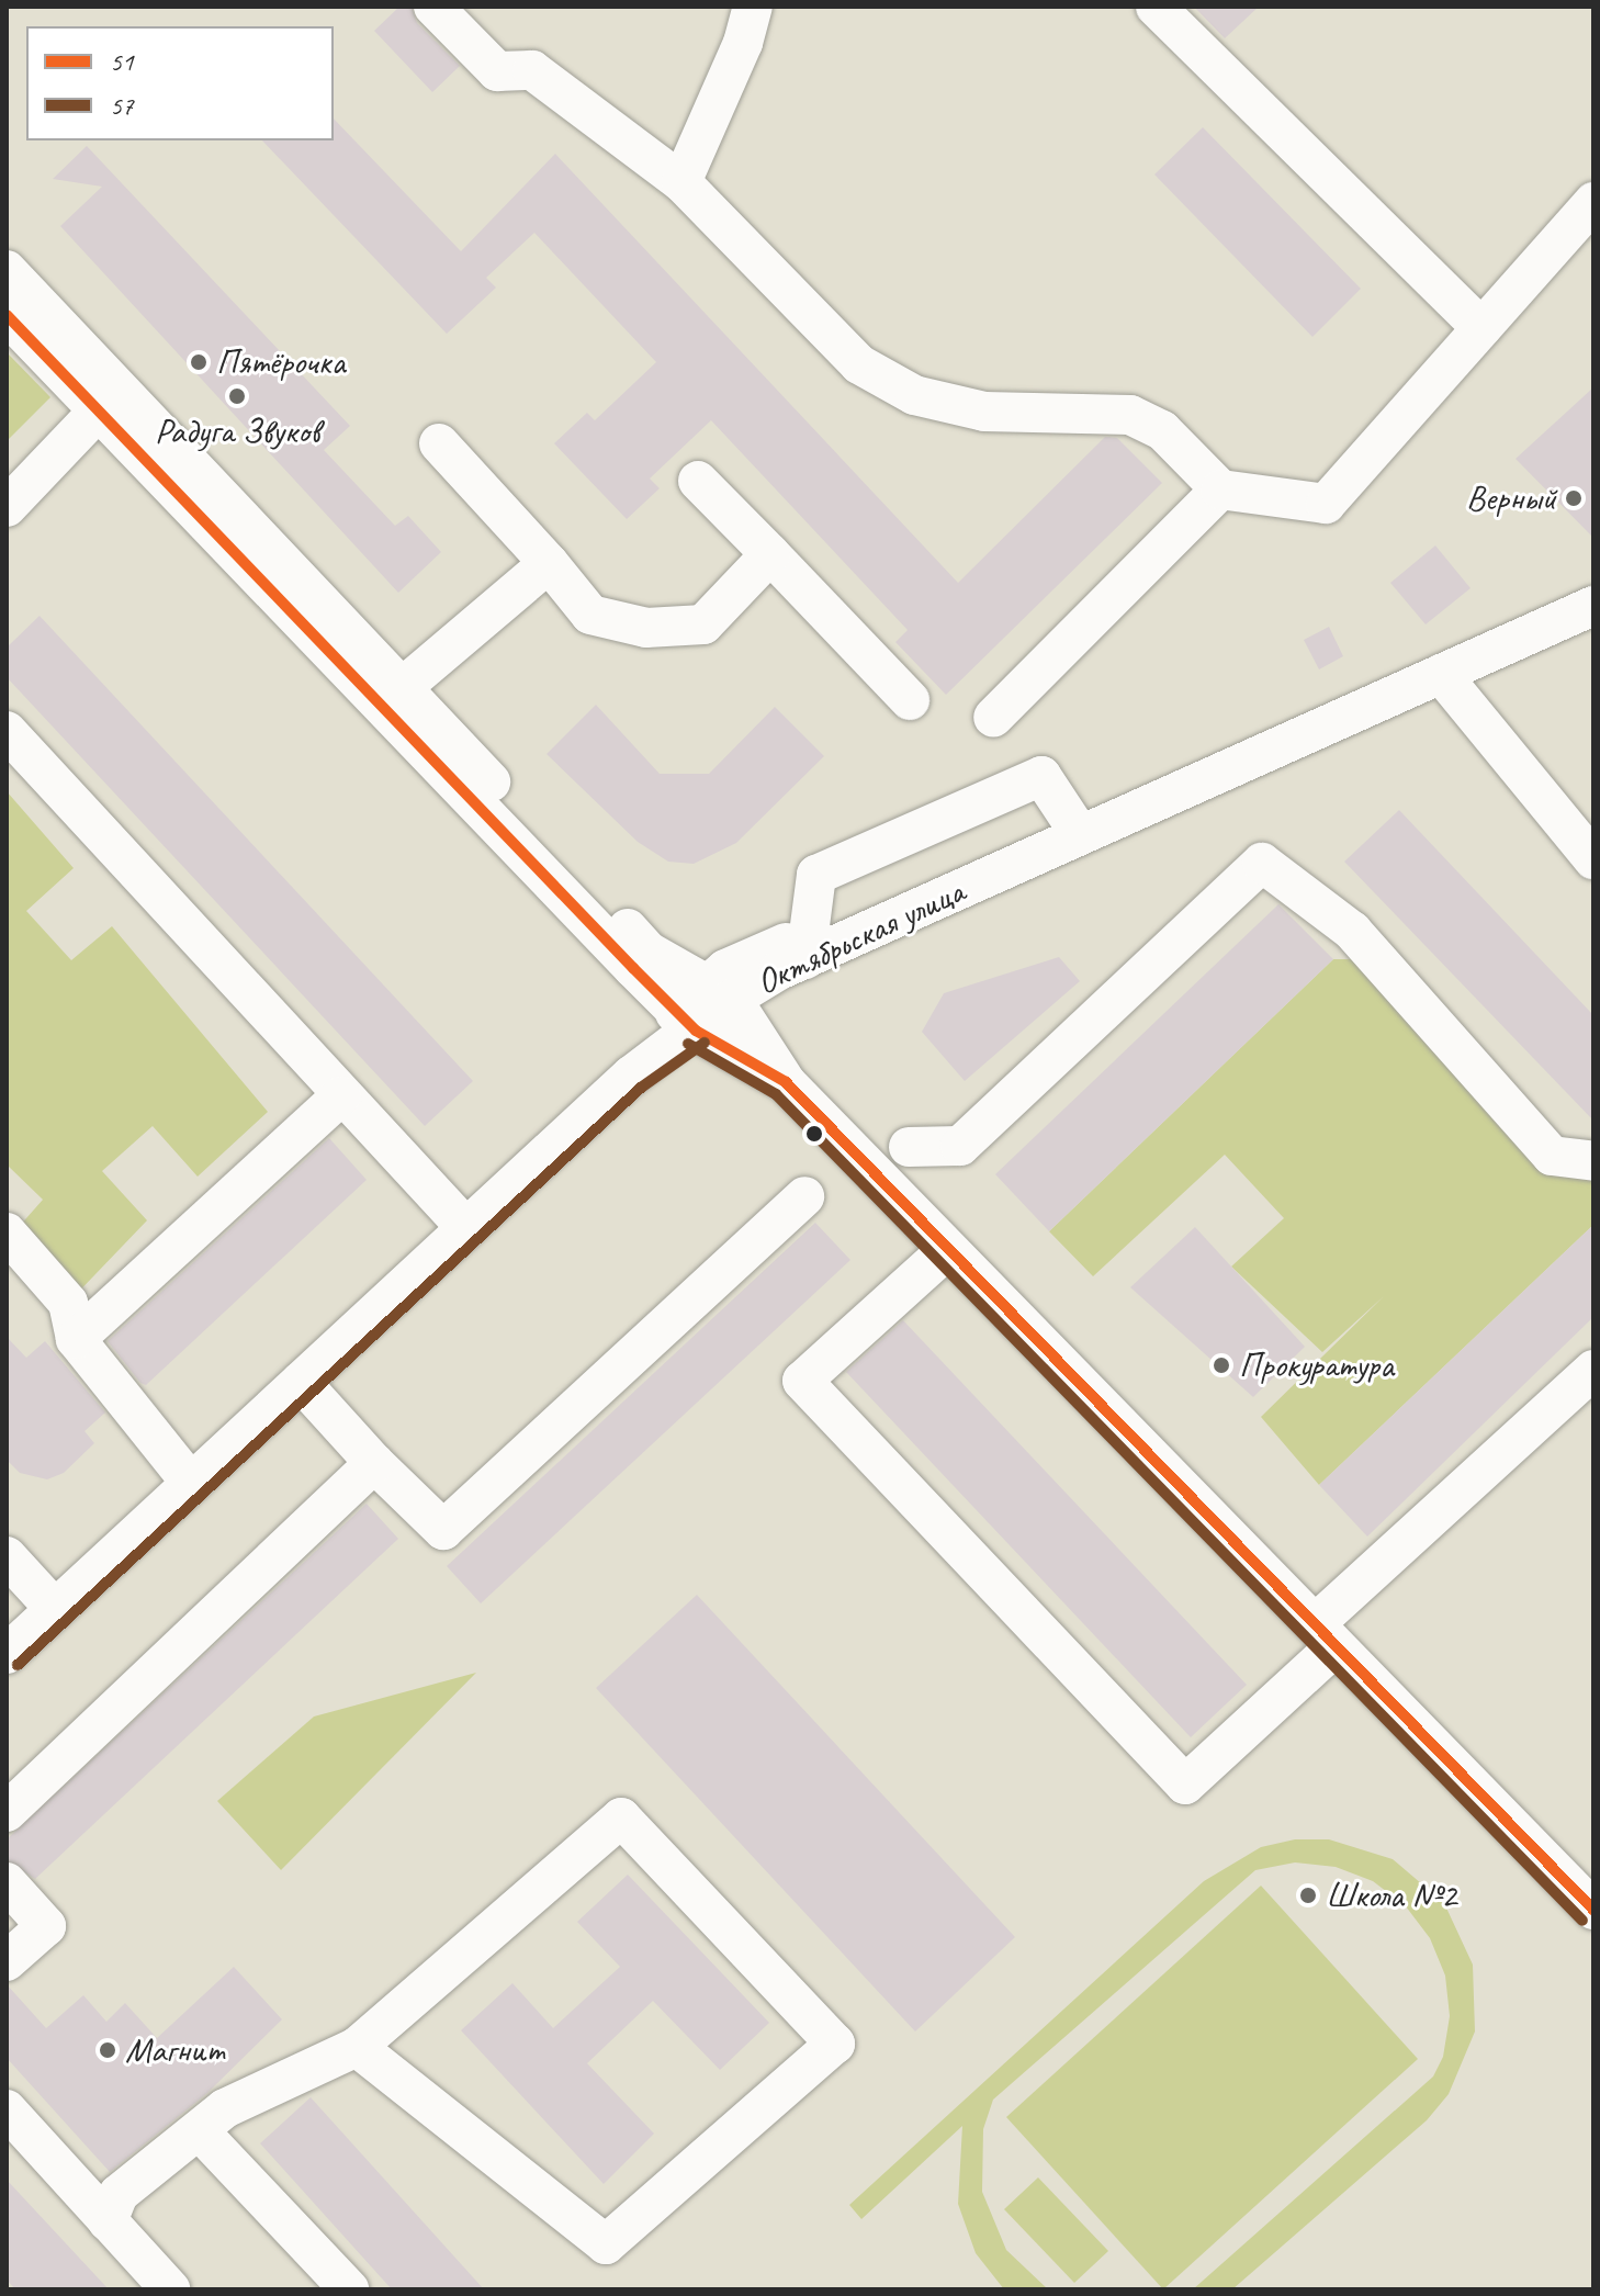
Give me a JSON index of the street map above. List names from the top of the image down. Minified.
{"streets":{"street":["Октябрьская улица"]},"places":["Пятёрочка","Радуга Звуков","Верный","Прокуратура","Школа №2","Магнит"],"lines":["transit line 51","transit line 57"],"legend":["51","57"]}
